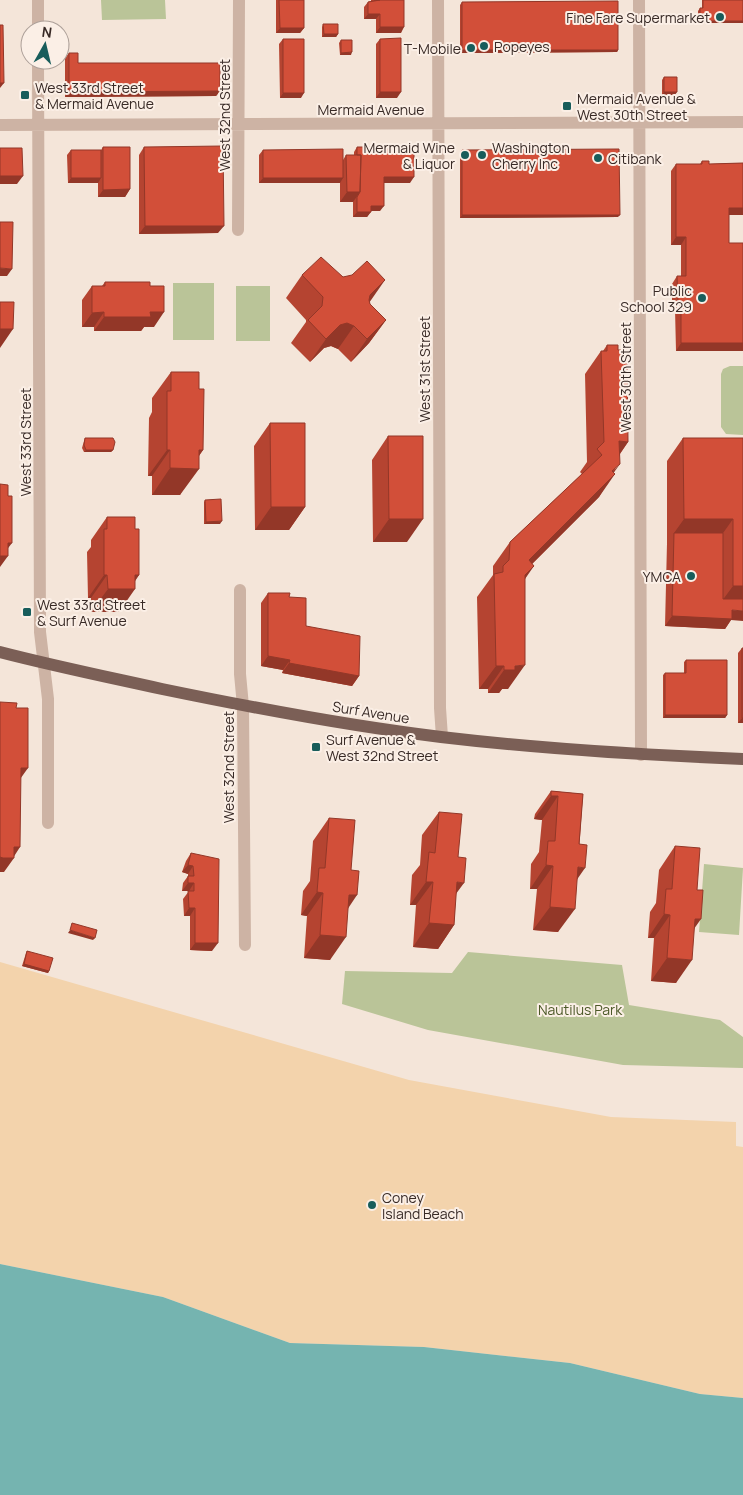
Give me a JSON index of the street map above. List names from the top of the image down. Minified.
{"streets":{"main road":["Surf Avenue"],"street":["Mermaid Avenue","West 32nd Street","West 31st Street","West 30th Street","West 33rd Street"]},"crossings":[["Mermaid Avenue","West 32nd Street"],["Mermaid Avenue","West 31st Street"],["Mermaid Avenue","West 30th Street"],["Mermaid Avenue","West 33rd Street"],["West 32nd Street","Surf Avenue"],["West 31st Street","Surf Avenue"],["West 30th Street","Surf Avenue"],["West 33rd Street","Surf Avenue"]],"parks":["Nautilus Park"],"places":{"other":["Fine Fare Supermarket","Popeyes","T-Mobile","Mermaid Wine & Liquor","Washington Cherry Inc","Citibank","Public School 329","YMCA","Coney Island Beach"],"transit":["West 33rd Street & Mermaid Avenue","Mermaid Avenue & West 30th Street","West 33rd Street & Surf Avenue","Surf Avenue & West 32nd Street"]},"north":"top"}
